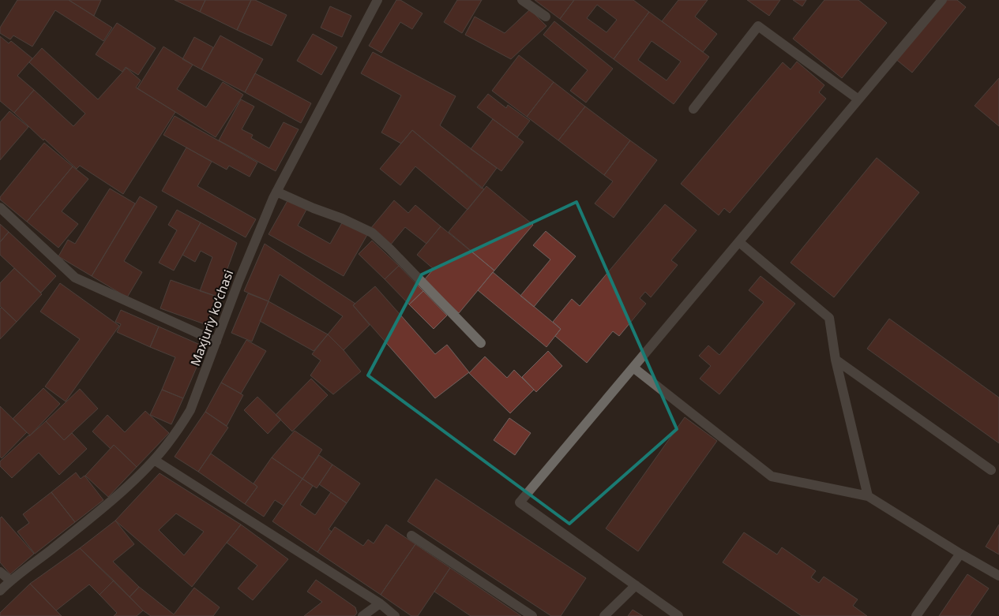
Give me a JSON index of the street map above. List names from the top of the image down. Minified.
{"streets":{"street":["Maxjuriy koʻchasi"]}}
